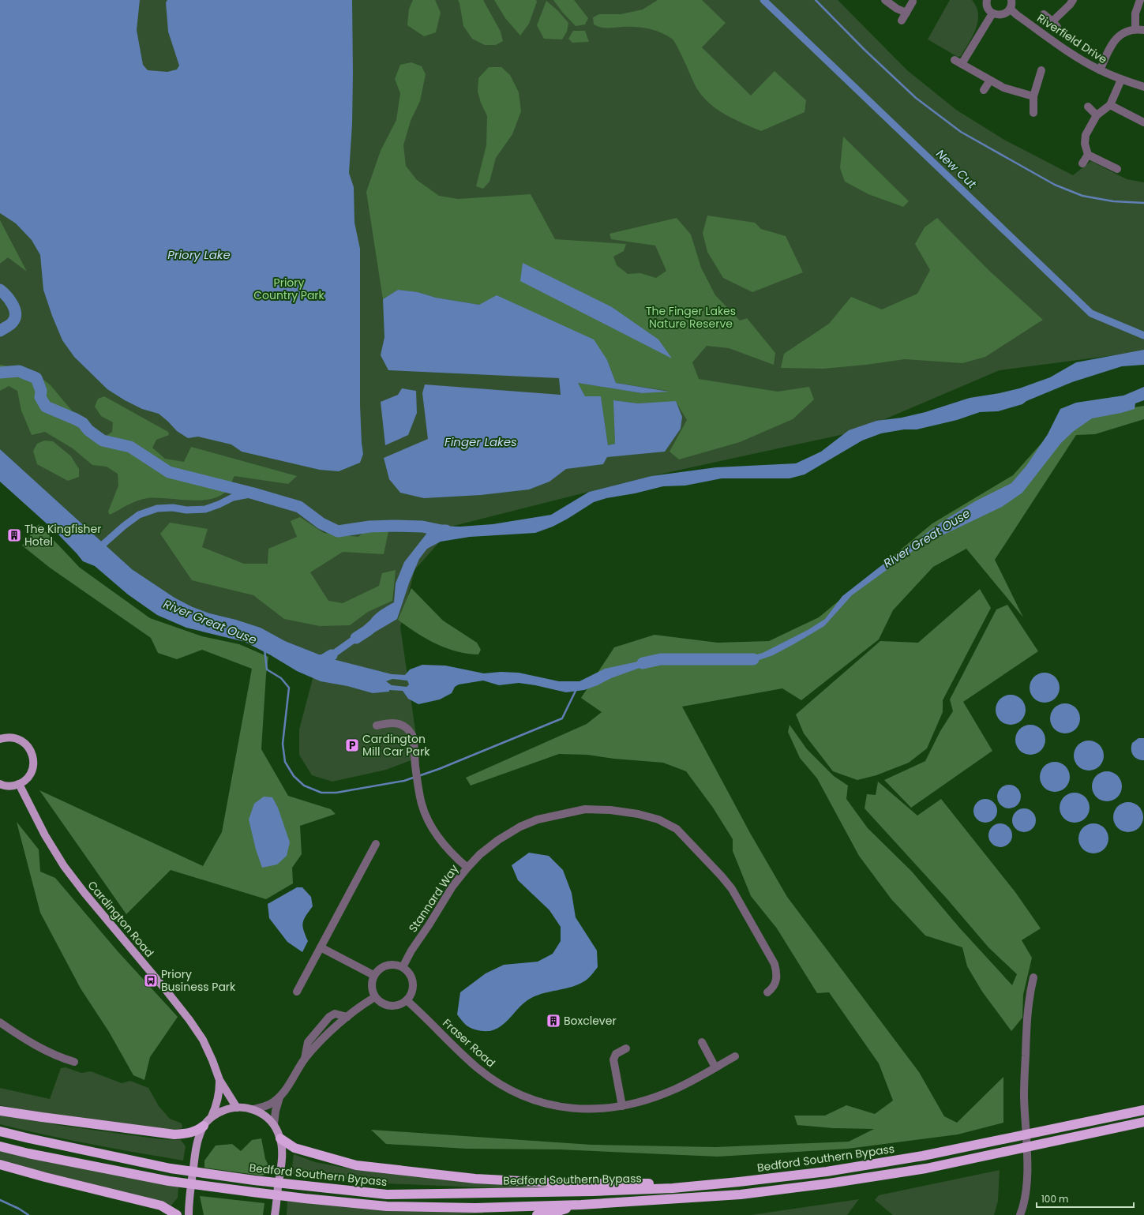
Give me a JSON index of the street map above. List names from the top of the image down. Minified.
{"streets":{"highway":["Bedford Southern Bypass"],"main road":["Cardington Road"],"street":["Riverfield Drive","Stannard Way","Fraser Road"]},"crossings":[["Stannard Way","Fraser Road"]],"water":["New Cut","Priory Lake","Finger Lakes","River Great Ouse"],"parks":["Priory Country Park","The Finger Lakes Nature Reserve"],"places":{"building":["The Kingfisher Hotel","Boxclever"],"parking":["Cardington Mill Car Park"],"bus stop":["Priory Business Park"]},"scale_bar":"100 m"}
